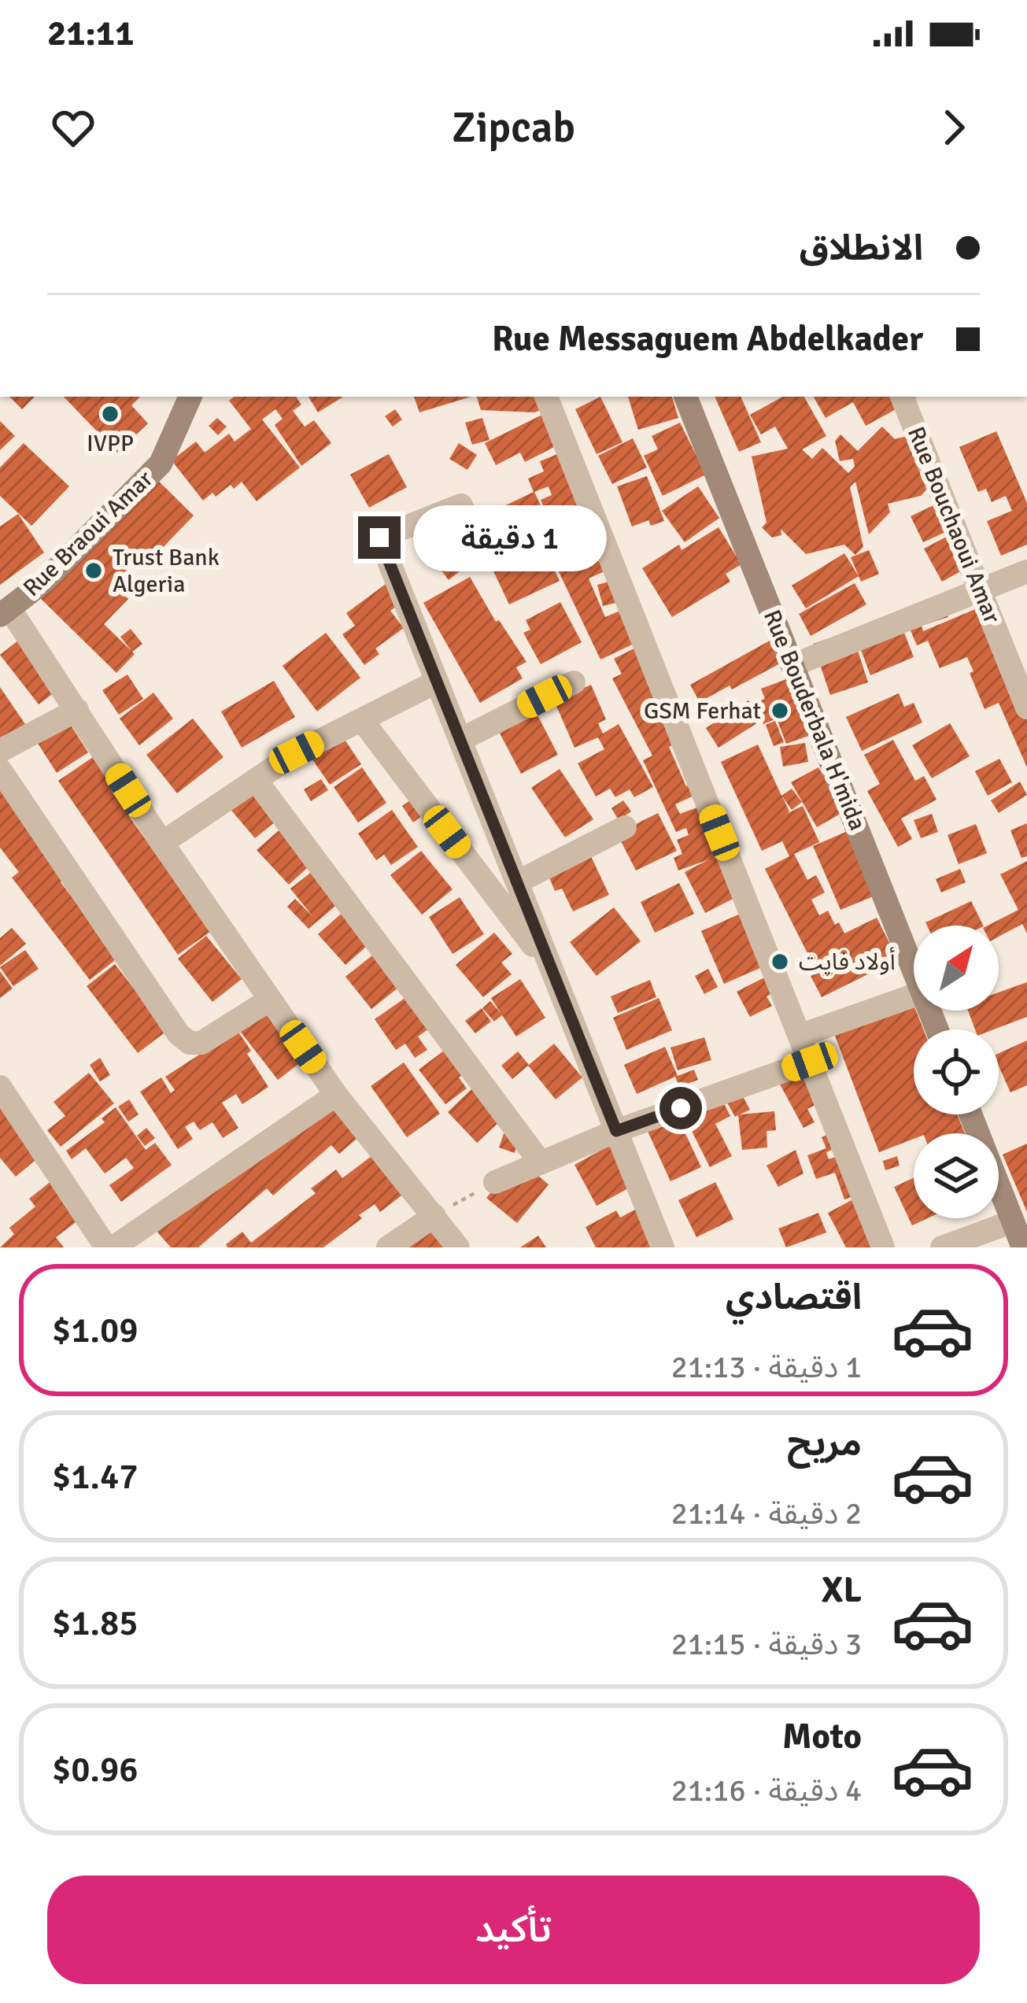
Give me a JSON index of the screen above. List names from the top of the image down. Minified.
{"streets":{"main road":["Rue Braoui Amar","Rue Bouderbala H'mida"],"street":["Rue Bouchaoui Amar"]},"places":["IVPP","Trust Bank Algeria","GSM Ferhat","أولاد فايت"],"north":"top right","page":{"status":"21:11","header":"Zipcab","banner":["الانطلاق","Rue Messaguem Abdelkader"],"bubble":"1 دقيقة","list":[{"name":"اقتصادي","note":"1 دقيقة · 21:13","value":"$1.09"},{"name":"مريح","note":"2 دقيقة · 21:14","value":"$1.47"},{"name":"XL","note":"3 دقيقة · 21:15","value":"$1.85"},{"name":"Moto","note":"4 دقيقة · 21:16","value":"$0.96"}],"buttons":"تأكيد"}}
